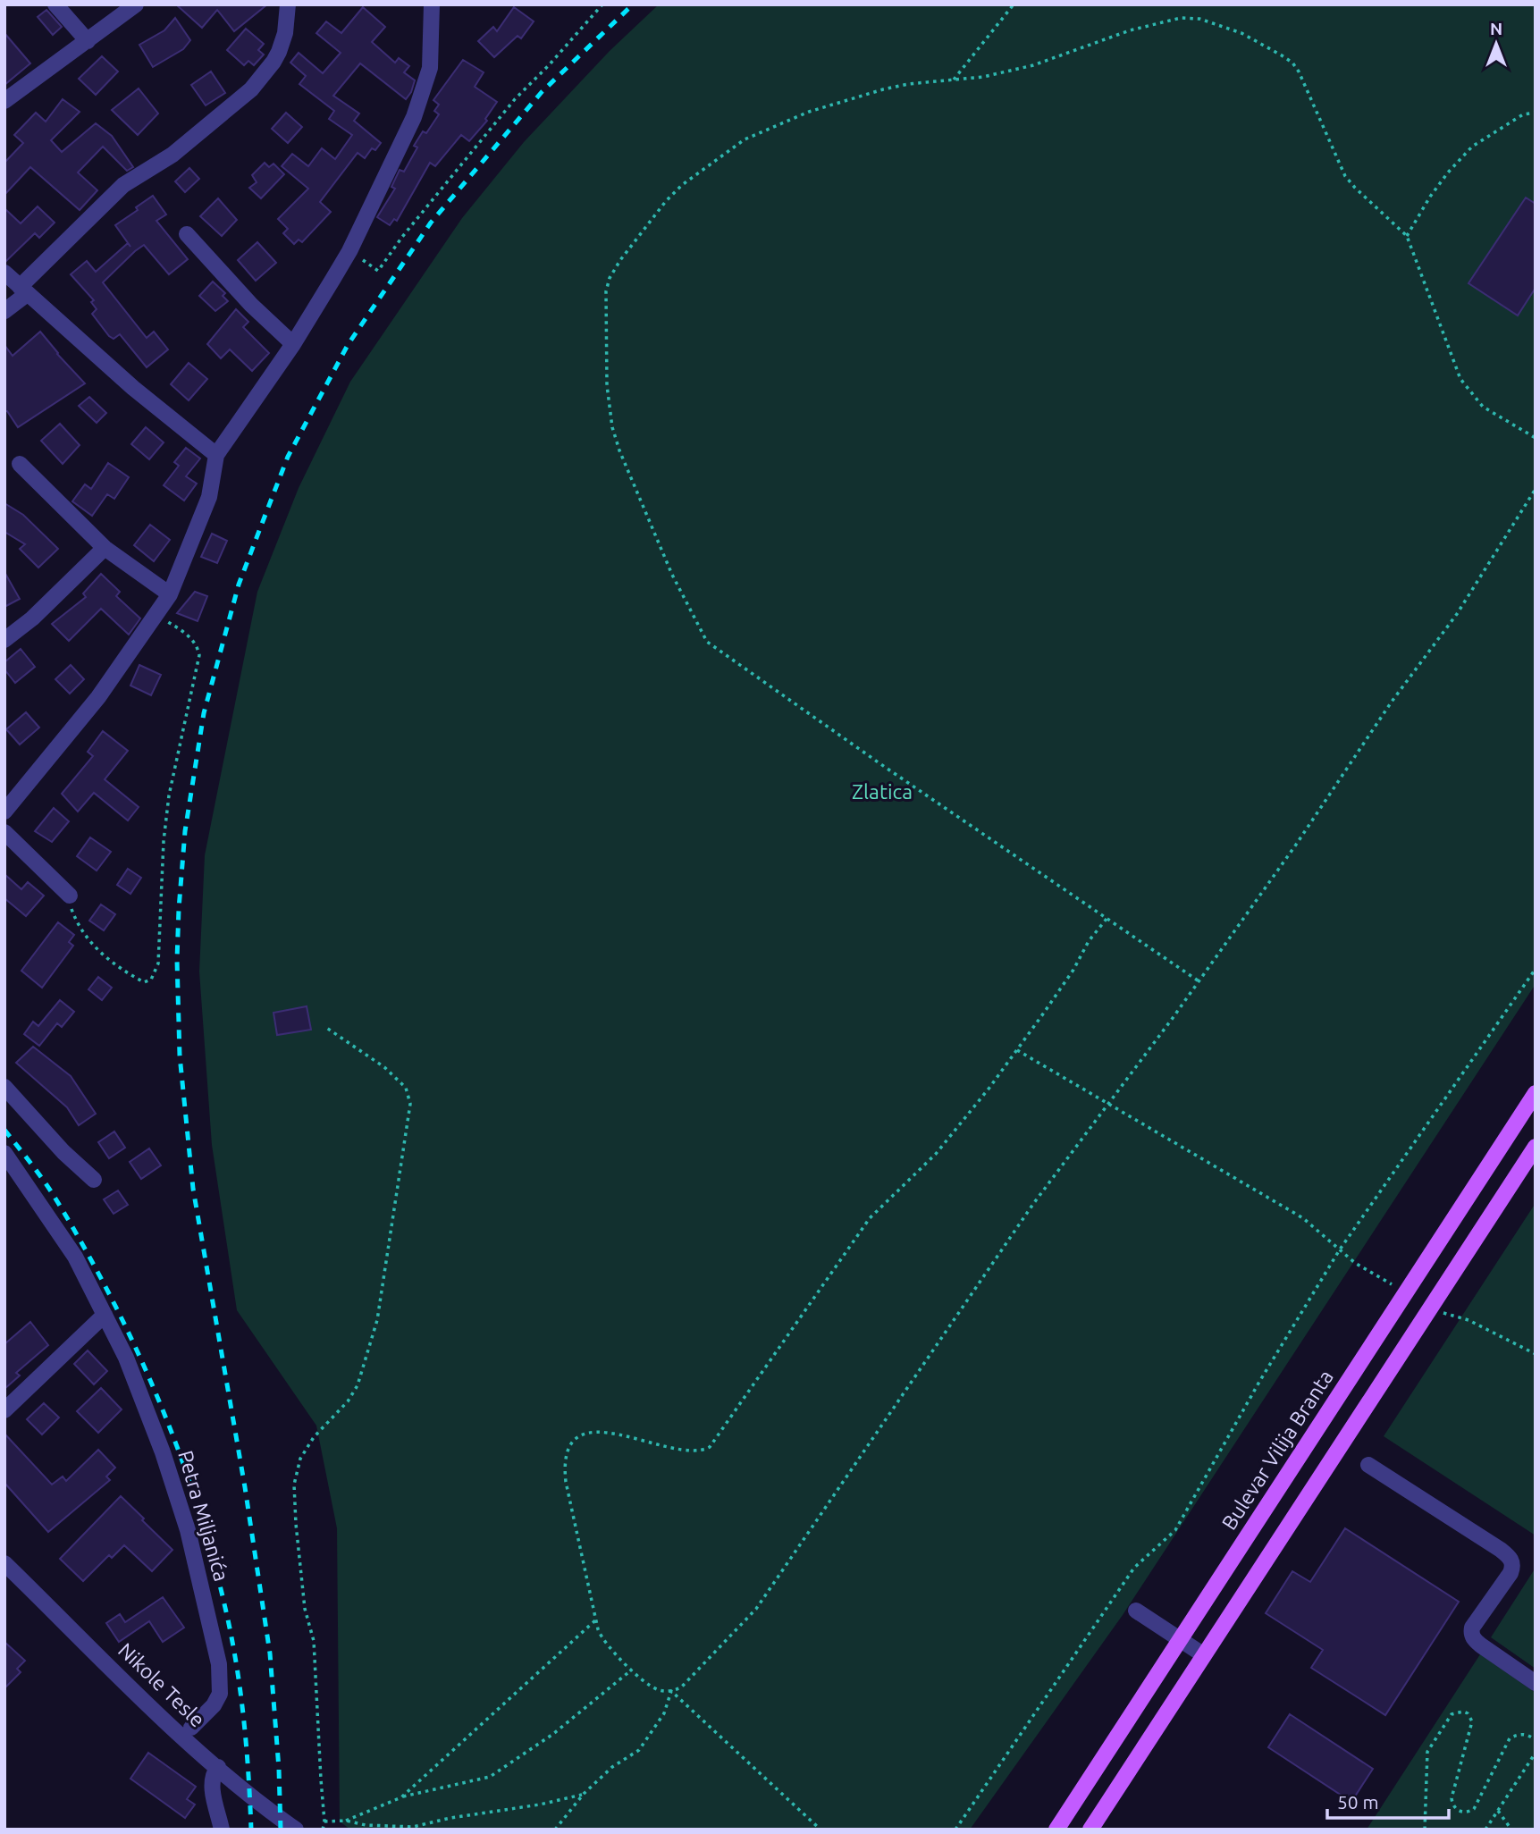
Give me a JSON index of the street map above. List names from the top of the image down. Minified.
{"streets":{"main road":["Bulevar Vilija Branta"],"street":["Petra Miljanića","Nikole Tesle"]},"parks":["Zlatica"],"scale_bar":"50 m","north":"top"}
